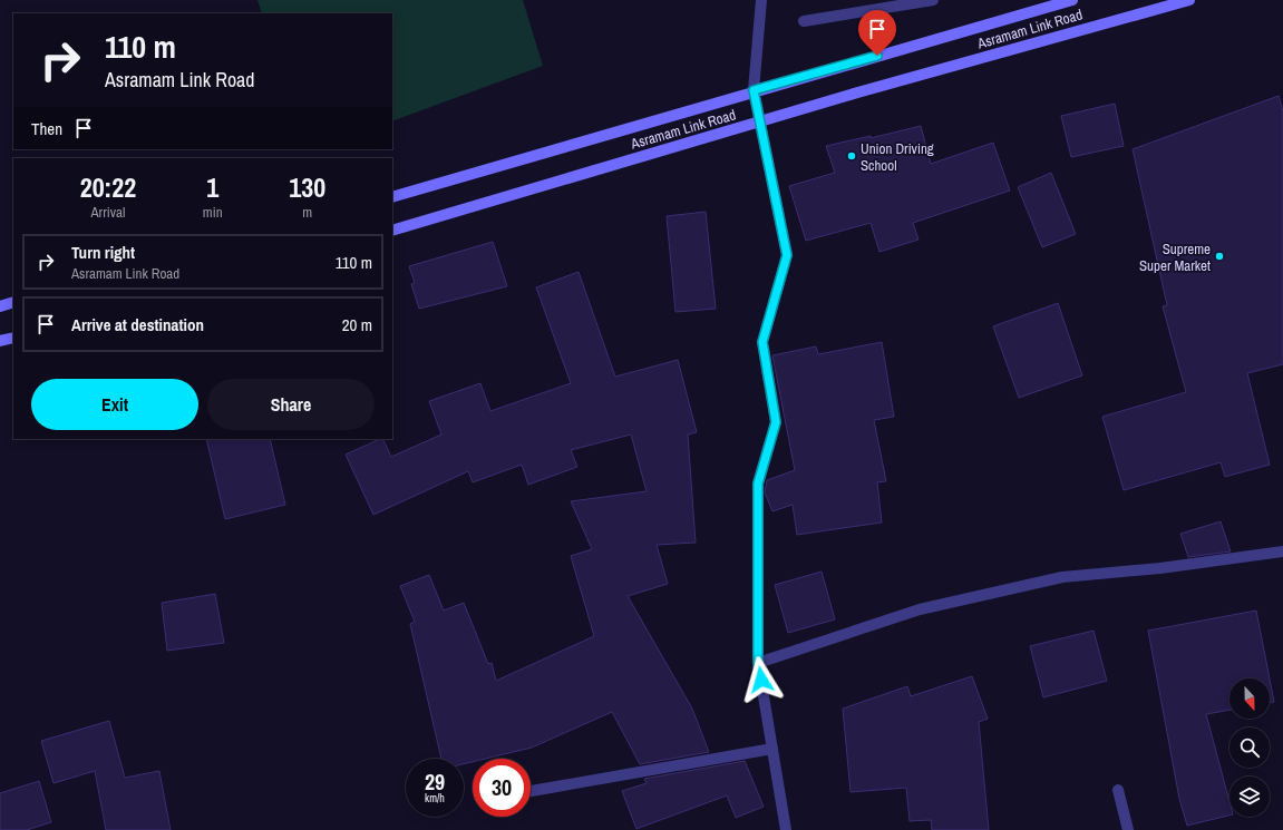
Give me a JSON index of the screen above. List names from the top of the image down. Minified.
{"streets":{"main road":["Asramam Link Road"]},"places":["Union Driving School","Supreme Super Market"],"north":"bottom","page":{"turn":["110 m","Asramam Link Road"],"then":"Then","eta":["20:22","Arrival","1","min","130","m"],"list":[{"name":"Turn right","note":"Asramam Link Road","value":"110 m"},{"name":"Arrive at destination","value":"20 m"}],"buttons":["Exit","Share"],"speed":"29 km/h","limit":"30"}}
